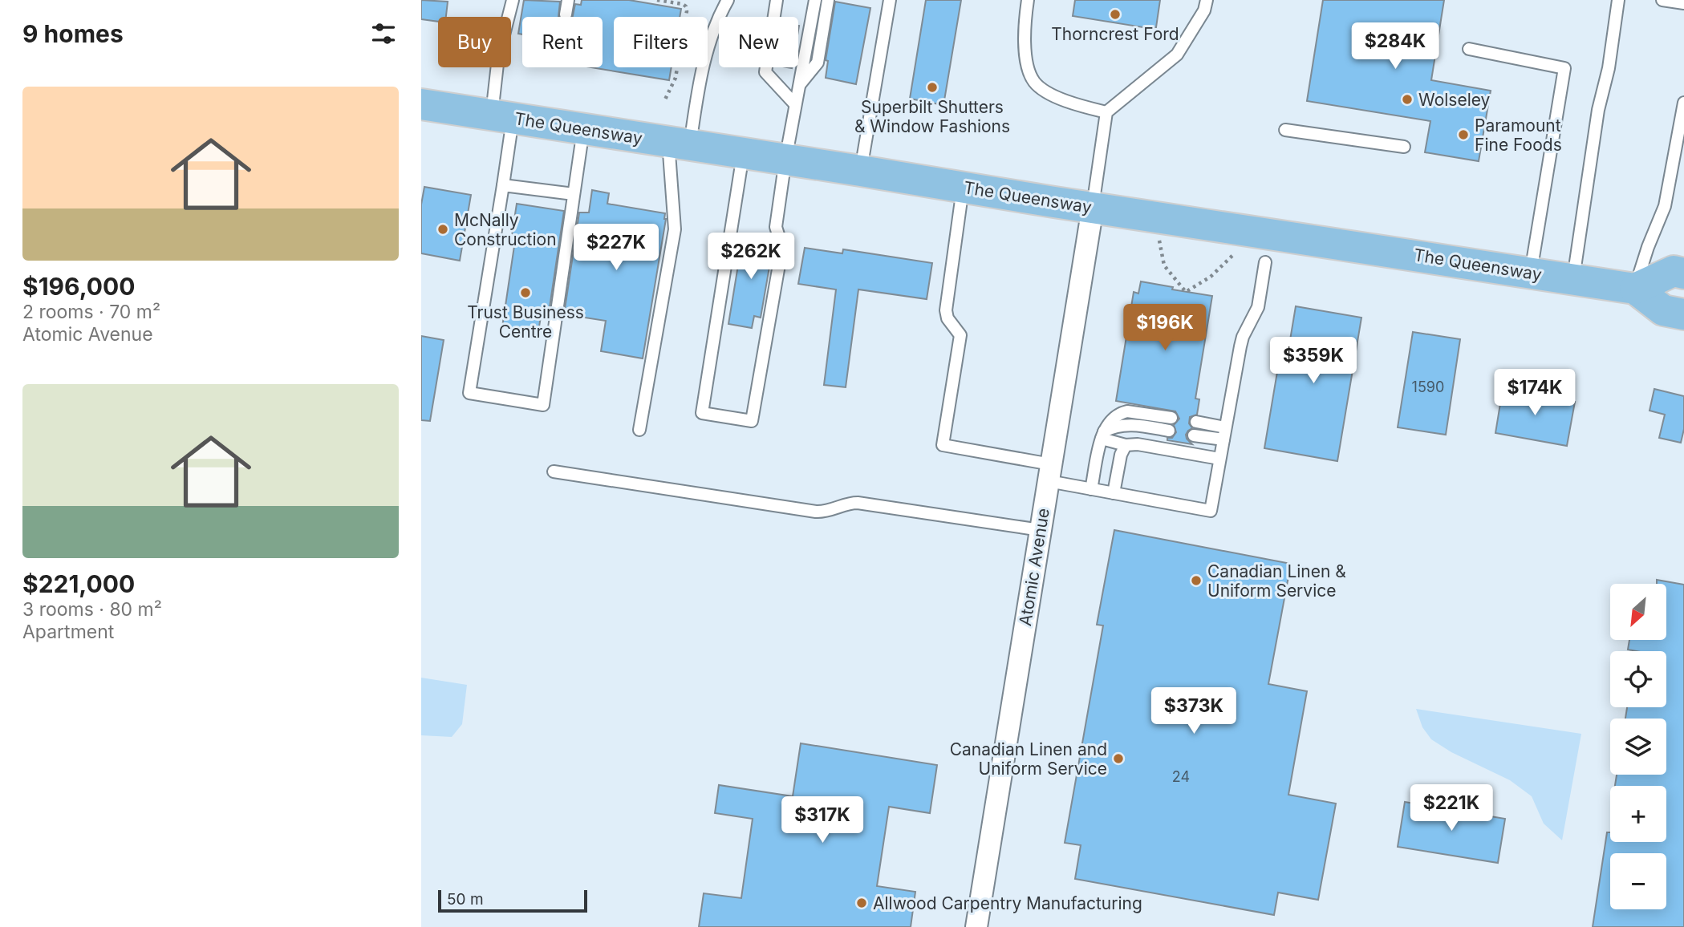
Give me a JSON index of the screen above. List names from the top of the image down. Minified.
{"streets":{"main road":["The Queensway"],"street":["Atomic Avenue"]},"crossings":[["The Queensway","Atomic Avenue"]],"places":["Thorncrest Ford","Superbilt Shutters & Window Fashions","Wolseley","Paramount Fine Foods","McNally Construction","Trust Business Centre","Canadian Linen & Uniform Service","Canadian Linen and Uniform Service","Allwood Carpentry Manufacturing"],"house_numbers":["1590","24"],"scale_bar":"50 m","north":"bottom left","page":{"heading":"9 homes","chip":["Buy","Rent","Filters","New"],"price":["$284K","$227K","$262K","$196K","$359K","$174K","$373K","$221K","$317K"],"list":[{"name":"$196,000","note":"2 rooms · 70 m² · Atomic Avenue"},{"name":"$221,000","note":"3 rooms · 80 m² · Apartment"}],"map_buttons":["+","−"],"scale":"50 m"}}
